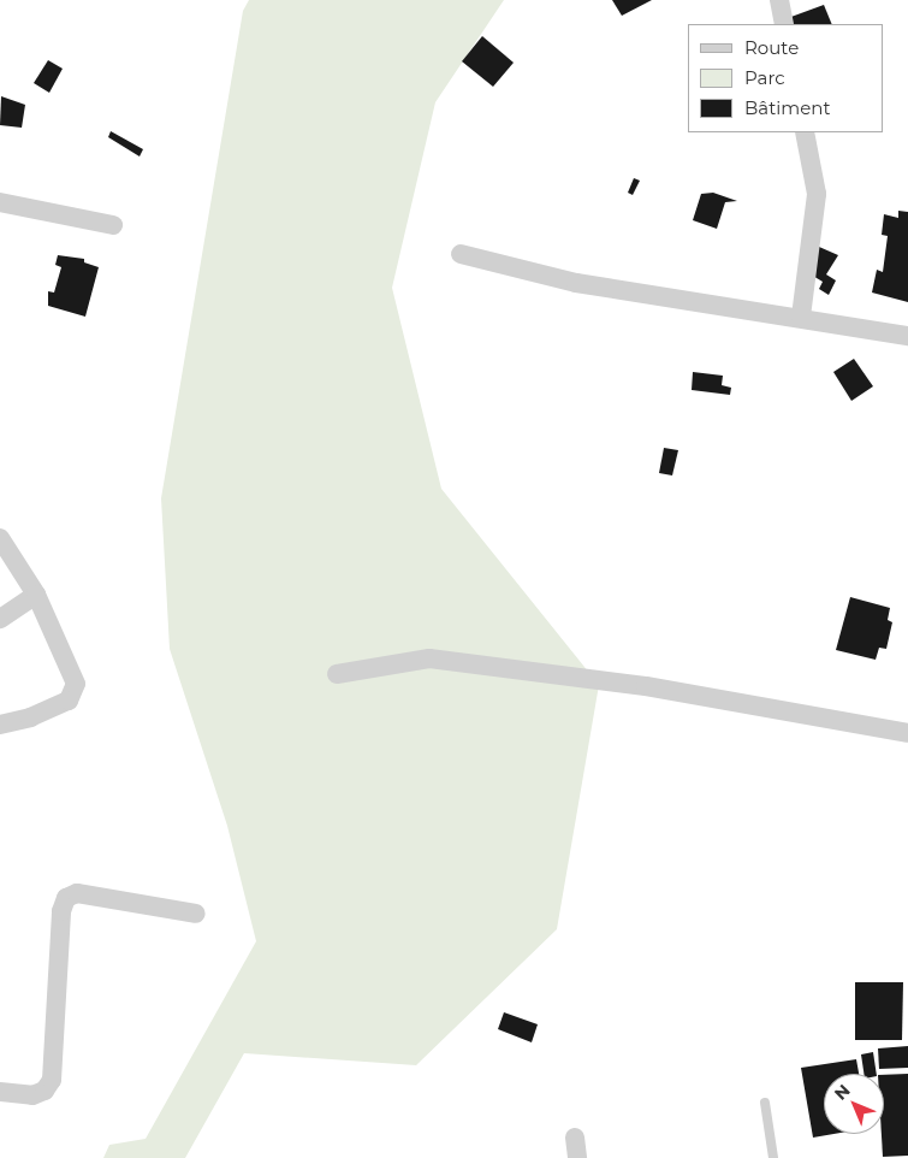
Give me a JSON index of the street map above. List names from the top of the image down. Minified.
{"legend":["Route","Parc","Bâtiment"],"north":"top left"}
